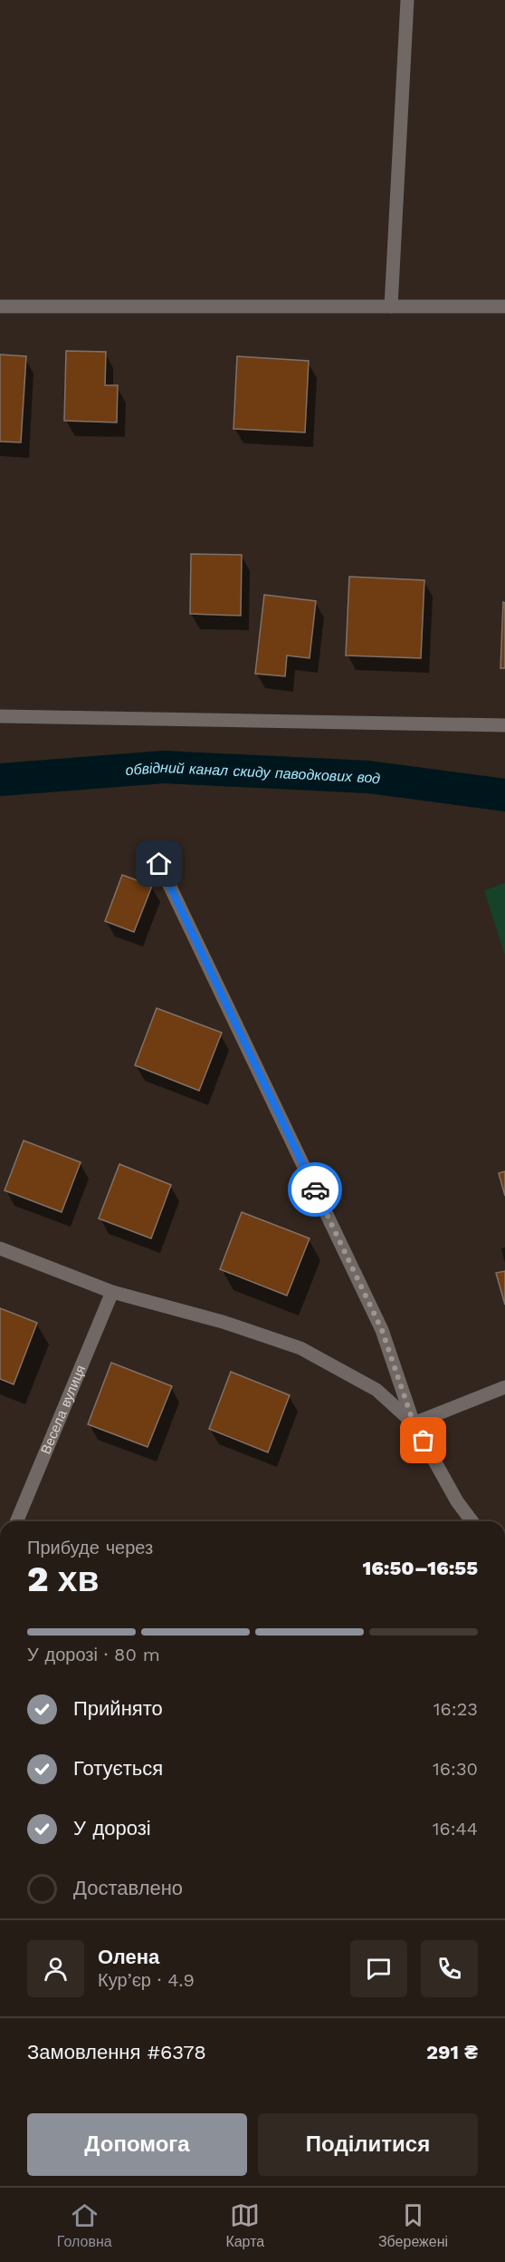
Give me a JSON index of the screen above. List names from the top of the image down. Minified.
{"streets":{"street":["Весела вулиця"]},"water":["обвідний канал скиду паводкових вод"],"page":{"heading":["2 хв","Прибуде через","16:50–16:55"],"panel":["Олена","Кур’єр · 4.9","Замовлення #6378","291 ₴"],"bar":"У дорозі · 80 m","list":[["Прийнято","16:23"],["Готується","16:30"],["У дорозі","16:44"],"Доставлено"],"buttons":["Допомога","Поділитися"],"tabs":["Головна","Карта","Збережені"]}}
